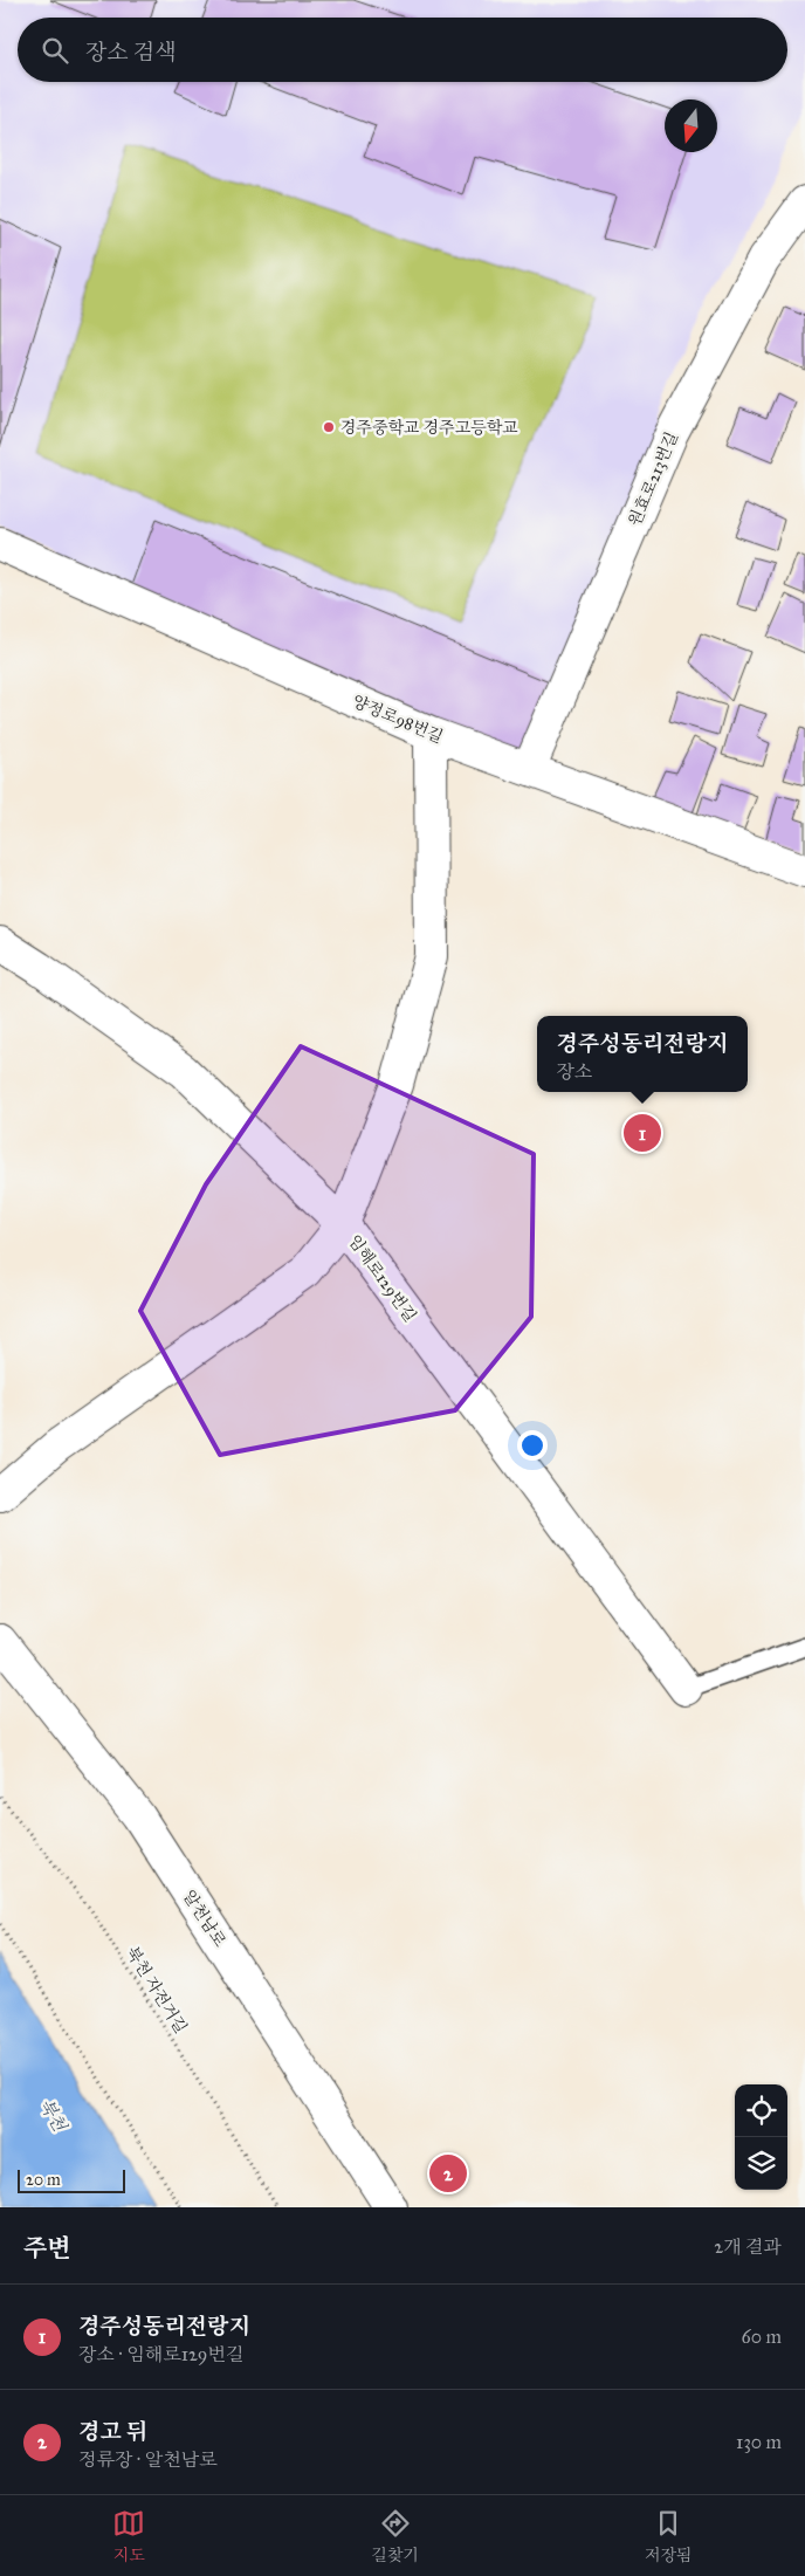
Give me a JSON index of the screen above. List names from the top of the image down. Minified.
{"streets":{"street":["원효로213번길","양정로98번길","임해로129번길","알천남로"],"path":["북천 자전거길"]},"crossings":[["원효로213번길","양정로98번길"]],"water":["북천"],"places":["경주중학교 경주고등학교"],"scale_bar":"20 m","north":"bottom","page":{"search":"장소 검색","popup":["경주성동리전랑지","장소"],"pins":["1","2"],"scale":"20 m","heading":["주변","2개 결과"],"list":[{"mark":"1","name":"경주성동리전랑지","note":"장소 · 임해로129번길","value":"60 m"},{"mark":"2","name":"경고 뒤","note":"정류장 · 알천남로","value":"130 m"}],"nav":["지도","길찾기","저장됨"]}}
